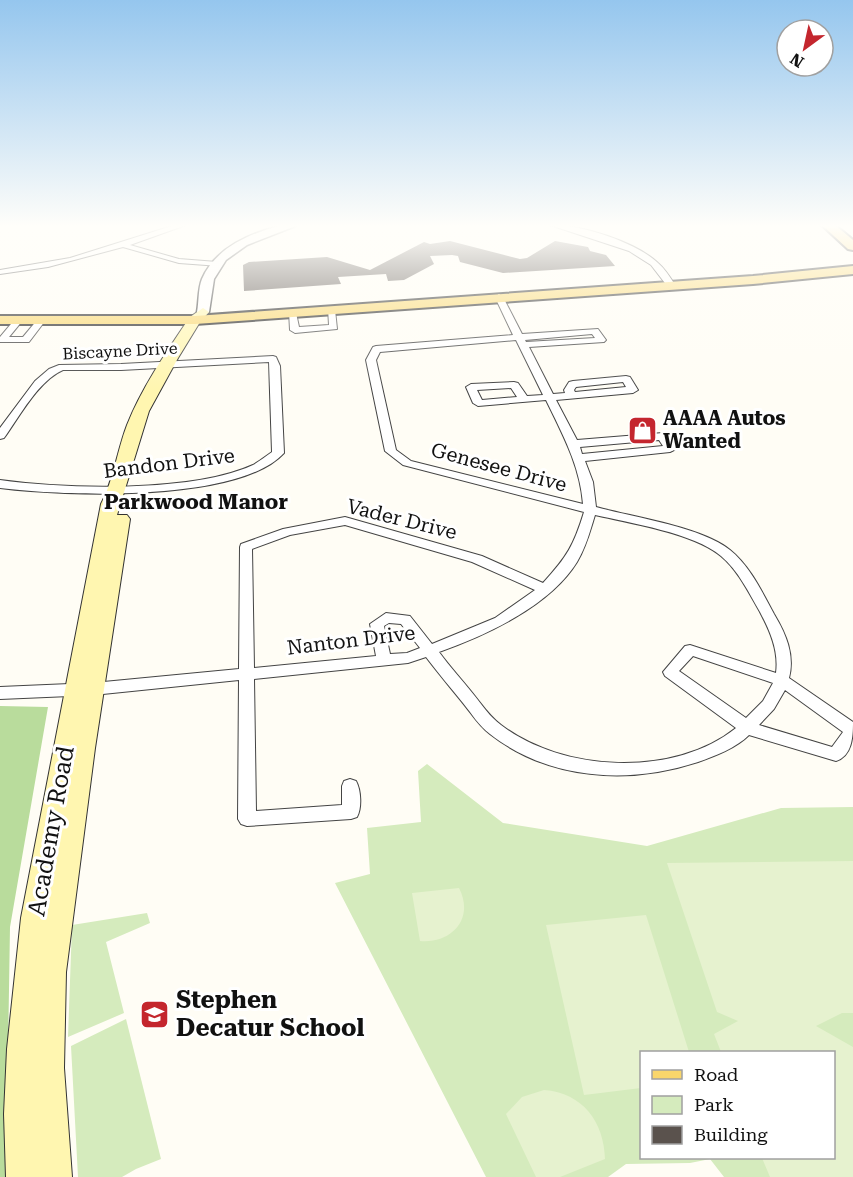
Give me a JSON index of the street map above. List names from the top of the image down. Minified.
{"streets":{"main road":["Academy Road"],"street":["Biscayne Drive","Bandon Drive","Genesee Drive","Vader Drive","Nanton Drive"]},"crossings":[["Biscayne Drive","Bandon Drive"],["Biscayne Drive","Academy Road"],["Bandon Drive","Academy Road"],["Genesee Drive","Nanton Drive"],["Vader Drive","Nanton Drive"],["Nanton Drive","Academy Road"]],"districts":["Parkwood Manor"],"places":{"shop":["AAAA Autos Wanted"],"school or university":["Stephen Decatur School"]},"legend":["Road","Park","Building"],"north":"bottom left"}
